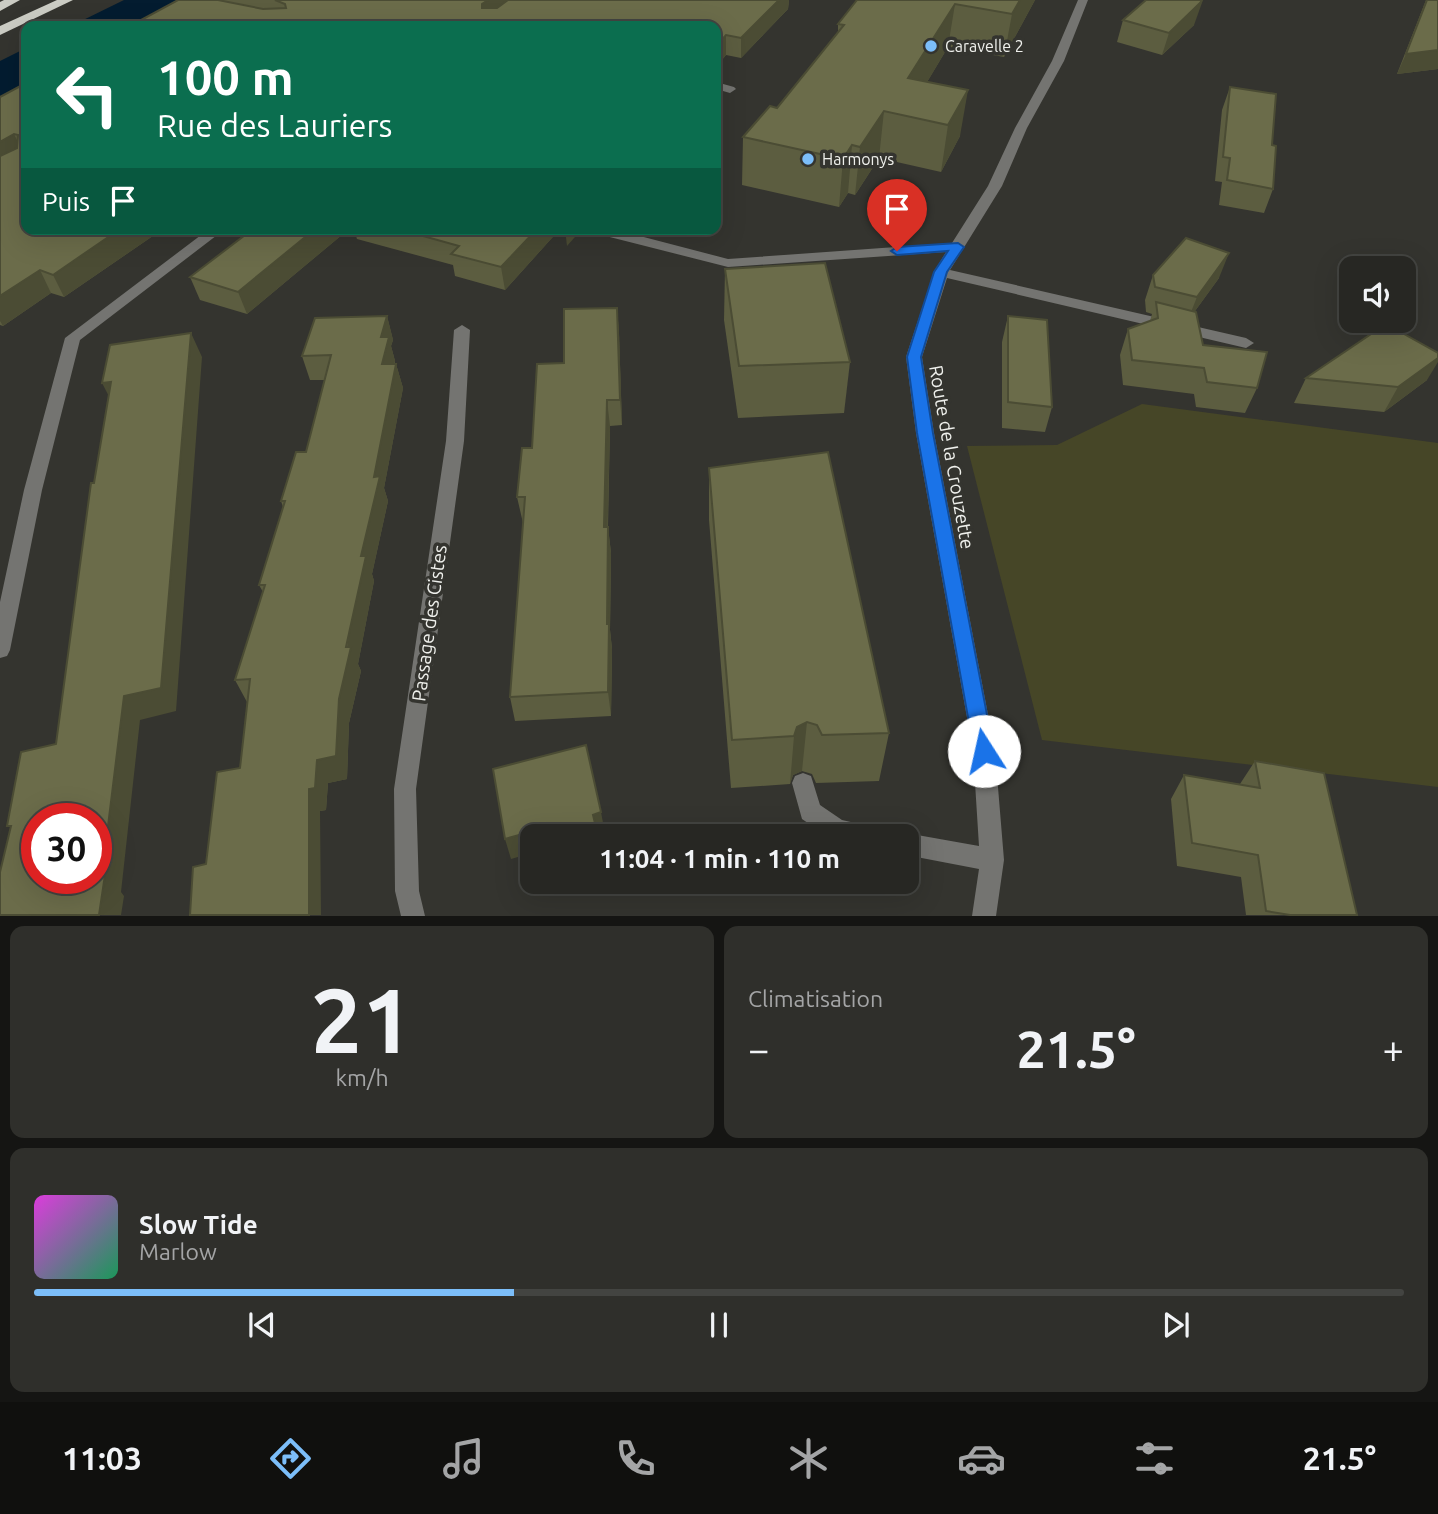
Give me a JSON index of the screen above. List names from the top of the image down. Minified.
{"streets":{"street":["Route de la Crouzette","Passage des Cistes"]},"places":["Caravelle 2","Harmonys"],"page":{"turn":["100 m","Rue des Lauriers"],"then":"Puis","limit":"30","trip":"11:04 · 1 min · 110 m","tile":[["21","km/h"],"Climatisation"],"heat":["−","21.5°","+"],"song":["Slow Tide","Marlow"],"tabs":["11:03","21.5°"]}}
